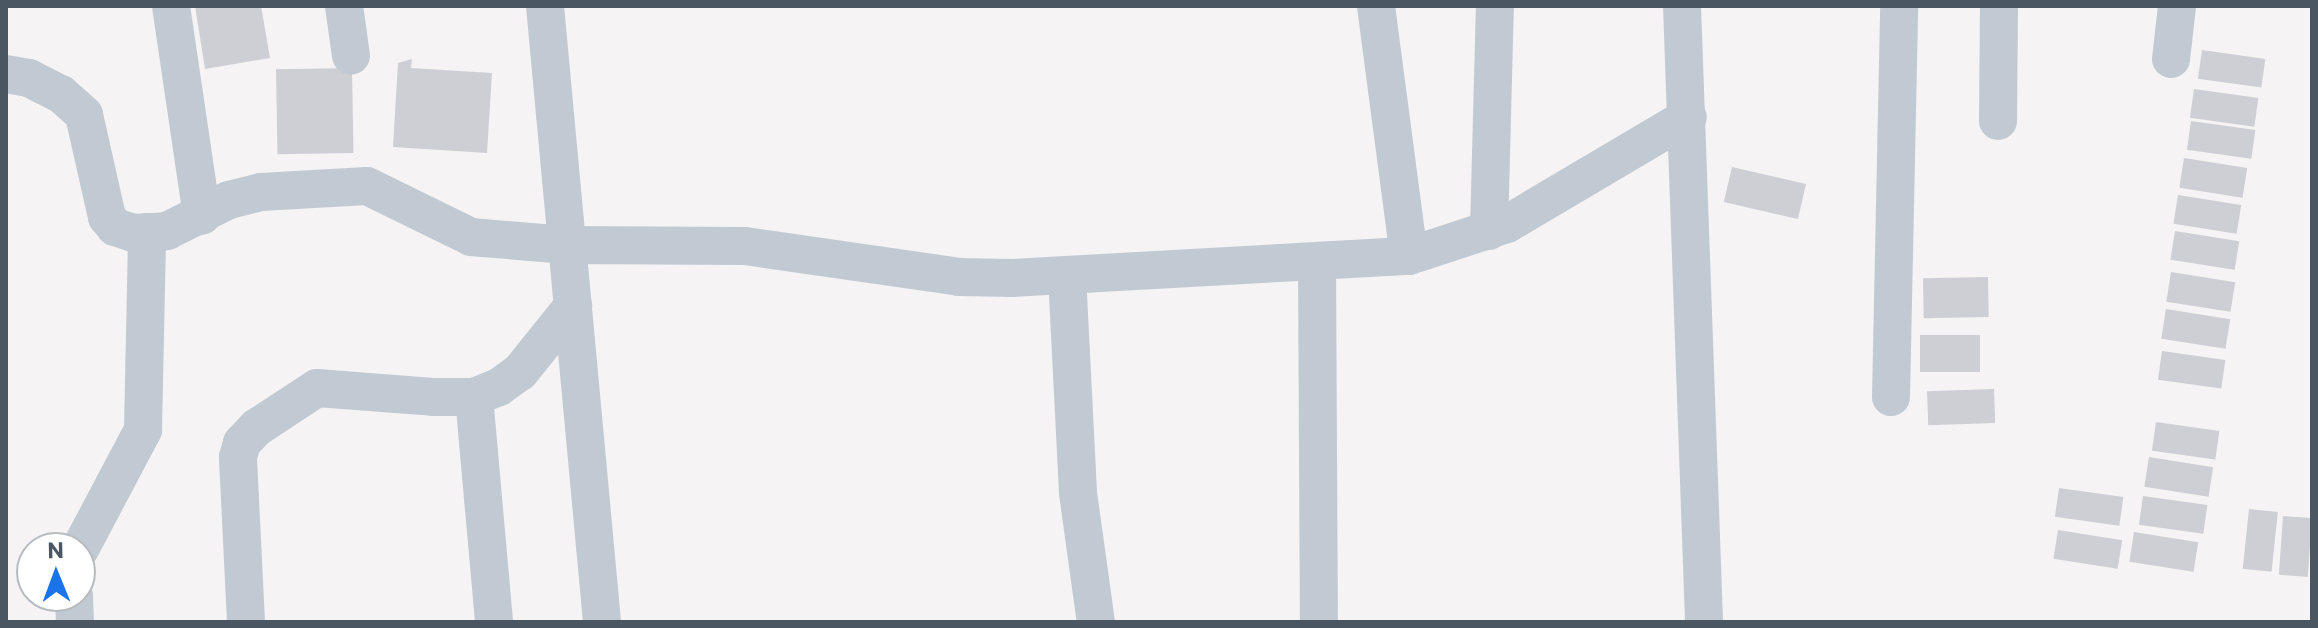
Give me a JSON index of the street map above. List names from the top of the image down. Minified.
{"north":"top"}
